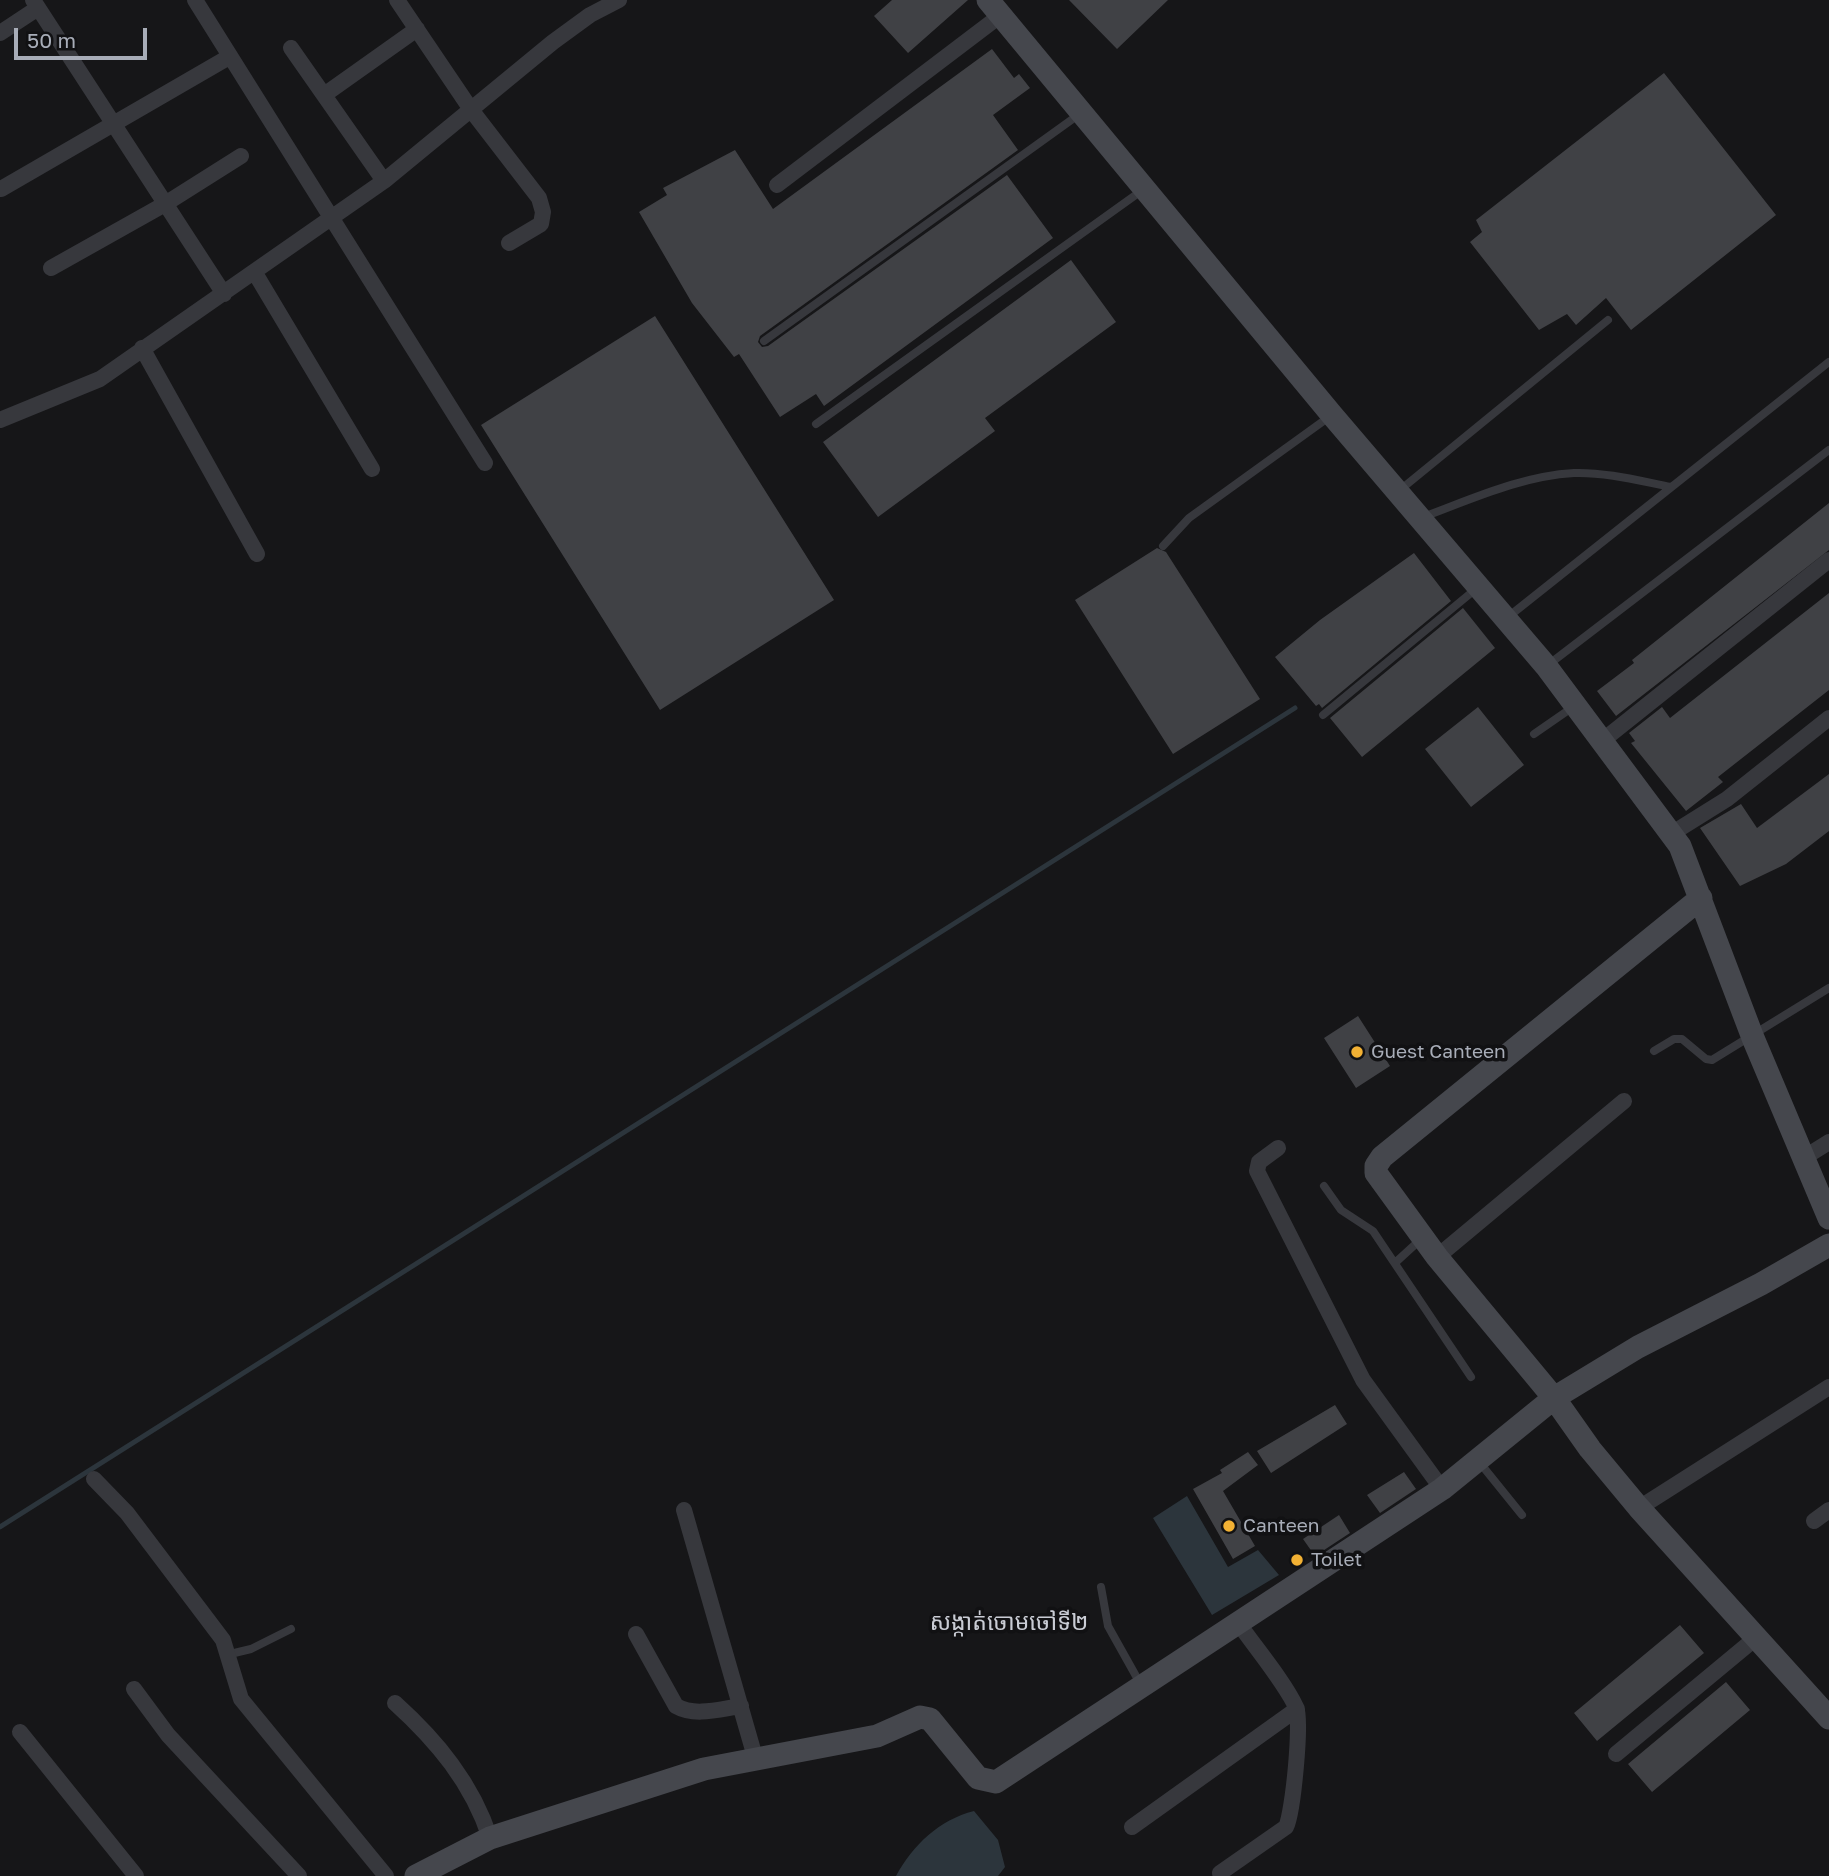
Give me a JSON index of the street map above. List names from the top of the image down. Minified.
{"districts":["សង្កាត់ចោមចៅទី២"],"places":["Guest Canteen","Canteen","Toilet"],"scale_bar":"50 m"}
